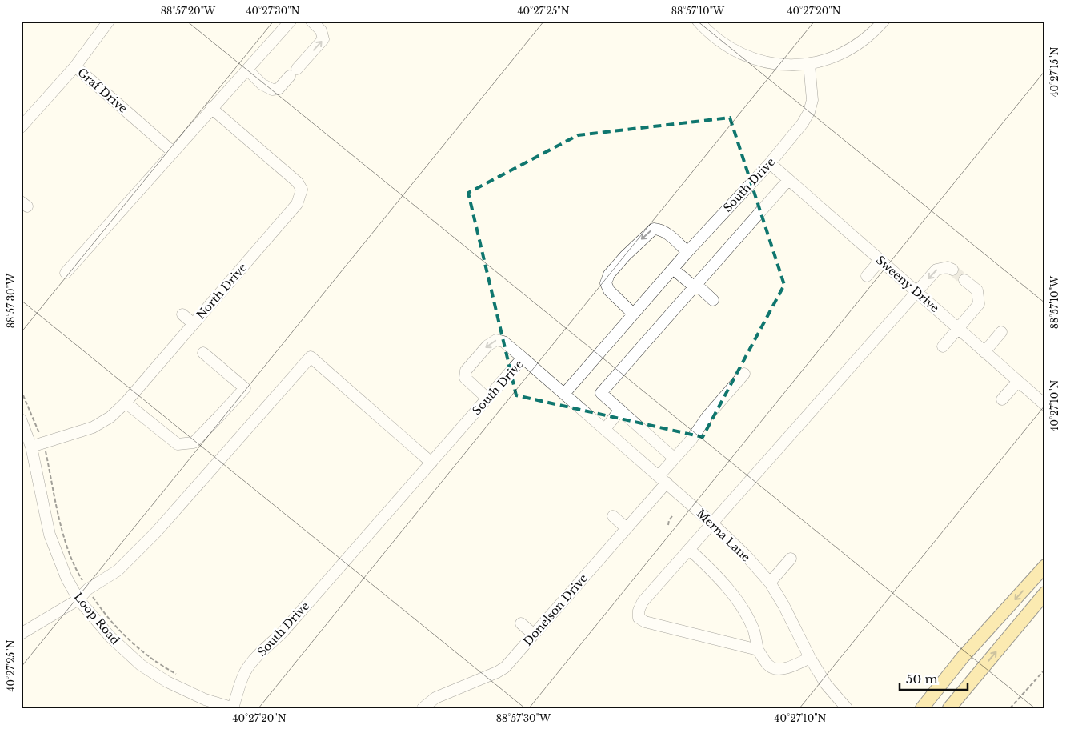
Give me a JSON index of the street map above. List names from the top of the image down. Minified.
{"streets":{"street":["Graf Drive","South Drive","Sweeny Drive","North Drive","Merna Lane","Donelson Drive","Loop Road"]},"crossings":[["South Drive","Sweeny Drive"],["South Drive","Merna Lane"],["South Drive","Loop Road"],["North Drive","Loop Road"],["Merna Lane","Donelson Drive"]],"scale_bar":"50 m","coordinates":["88°57'20\"W","40°27'30\"N","40°27'25\"N","88°57'10\"W","40°27'20\"N","40°27'15\"N","88°57'30\"W","40°27'10\"N"]}
